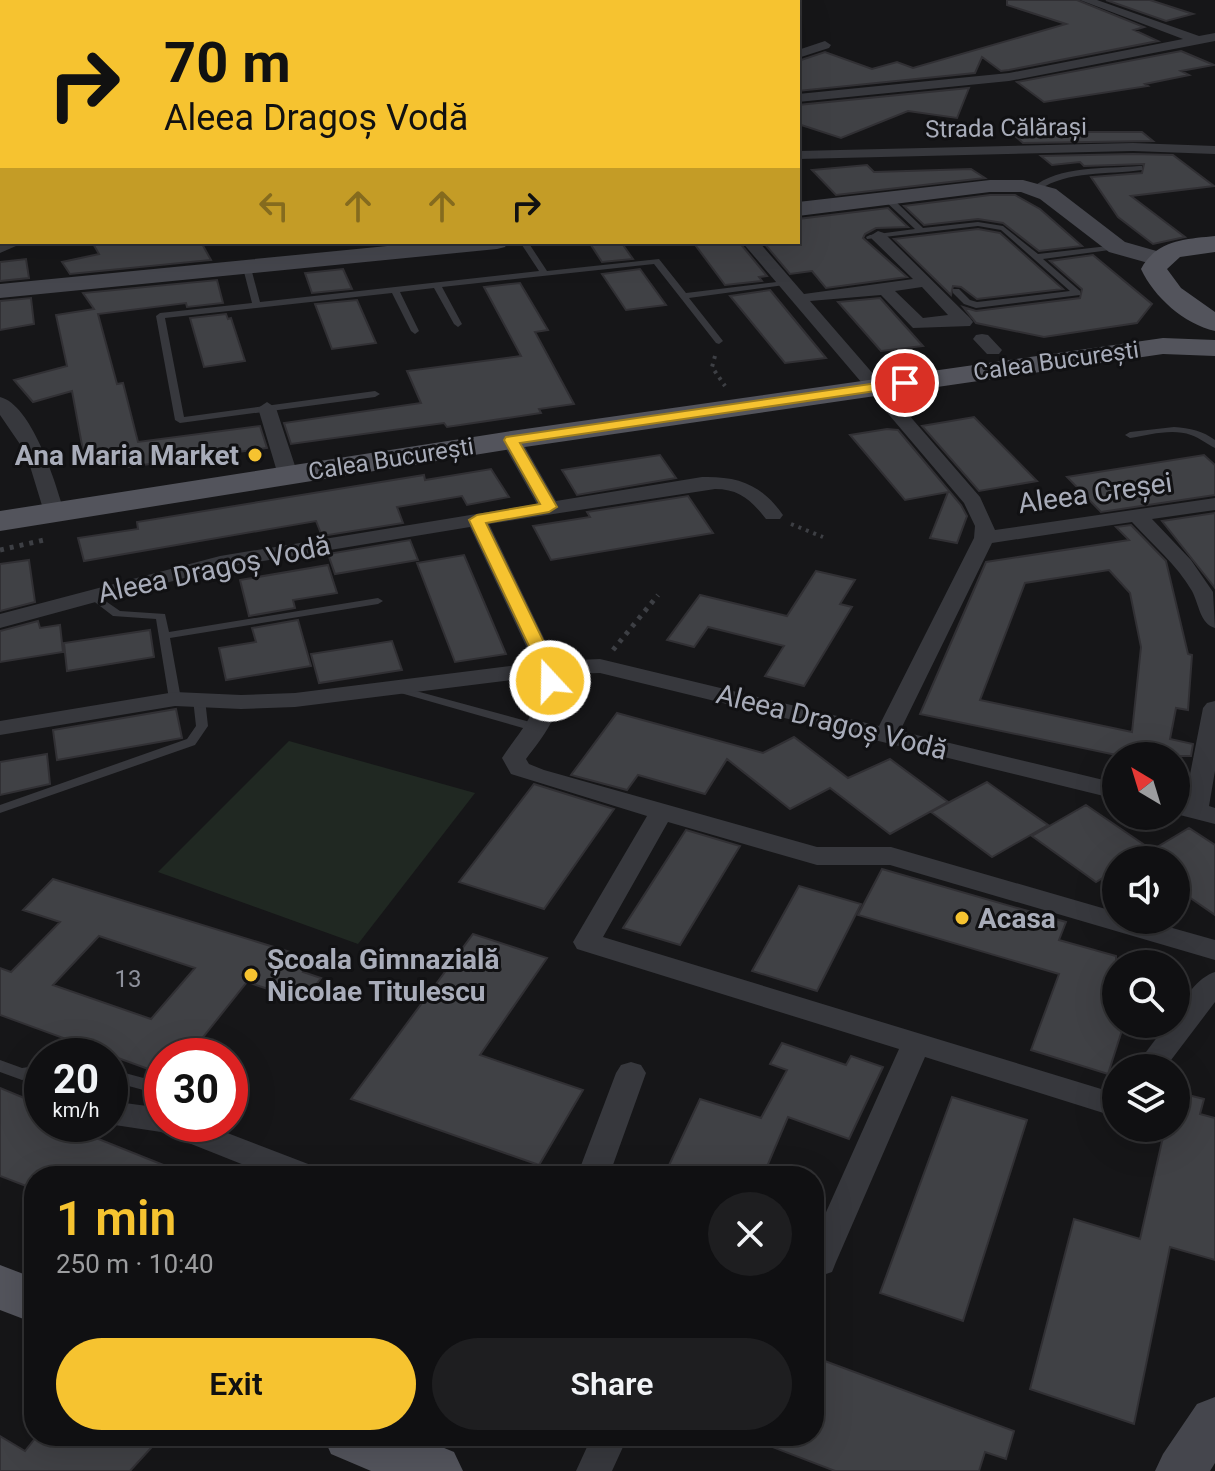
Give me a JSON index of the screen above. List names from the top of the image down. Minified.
{"streets":{"main road":["Calea București"],"street":["Strada Călărași","Aleea Creșei","Aleea Dragoș Vodă"]},"places":["Ana Maria Market","Acasa","Școala Gimnazială Nicolae Titulescu"],"house_numbers":["13"],"north":"top left","page":{"turn":["70 m","Aleea Dragoș Vodă"],"speed":"20 km/h","limit":"30","heading":["1 min","250 m · 10:40"],"buttons":["Exit","Share"]}}
